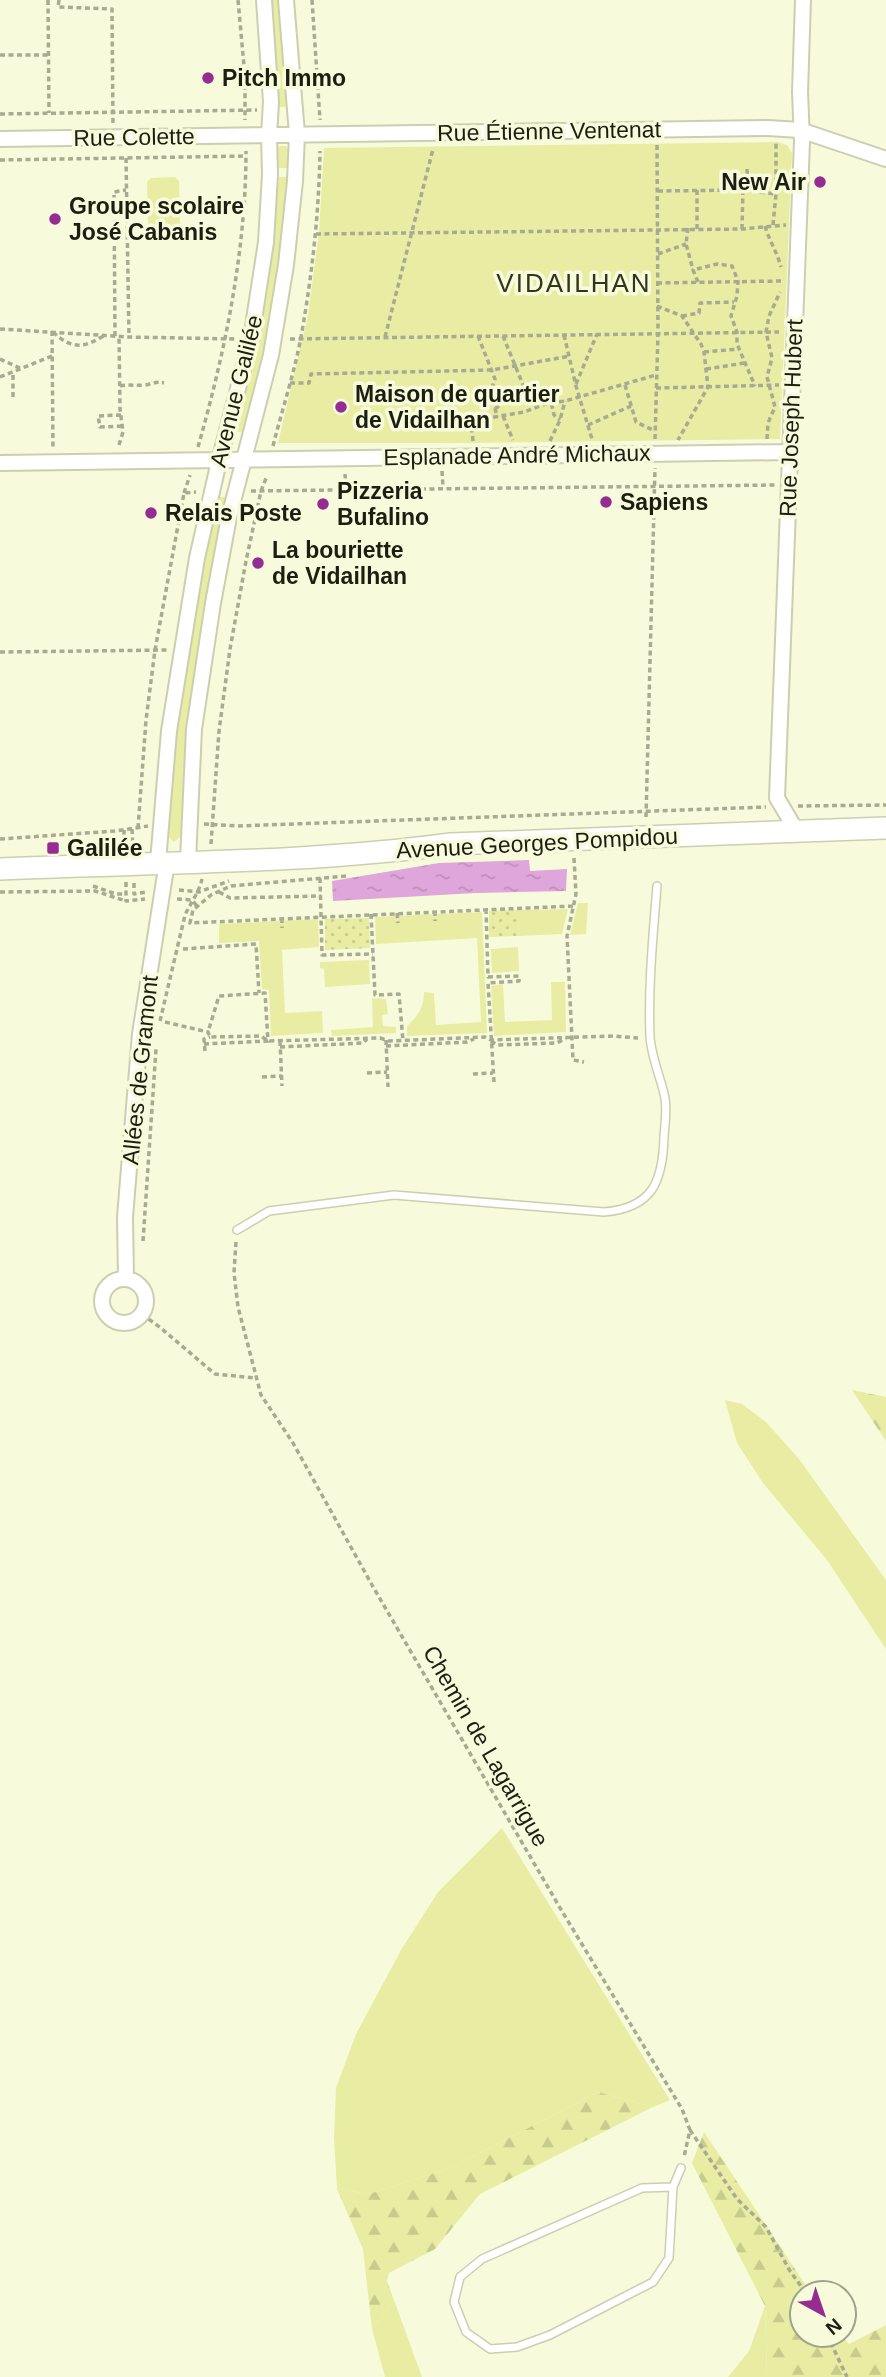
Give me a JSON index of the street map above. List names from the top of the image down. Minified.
{"streets":{"main road":["Avenue Georges Pompidou"],"street":["Rue Étienne Ventenat","Rue Colette","Avenue Galilée","Rue Joseph Hubert","Esplanade André Michaux","Allées de Gramont"],"path":["Chemin de Lagarrigue"]},"crossings":[["Rue Étienne Ventenat","Rue Colette"],["Rue Étienne Ventenat","Avenue Galilée"],["Rue Étienne Ventenat","Rue Joseph Hubert"],["Rue Colette","Avenue Galilée"],["Avenue Galilée","Esplanade André Michaux"],["Avenue Galilée","Avenue Georges Pompidou"],["Avenue Galilée","Allées de Gramont"],["Rue Joseph Hubert","Esplanade André Michaux"],["Avenue Georges Pompidou","Allées de Gramont"]],"districts":["VIDAILHAN"],"places":{"other":["Pitch Immo","New Air","Groupe scolaire José Cabanis","Maison de quartier de Vidailhan","Sapiens","Pizzeria Bufalino","Relais Poste","La bouriette de Vidailhan"],"transit":["Galilée"]},"north":"bottom right"}
